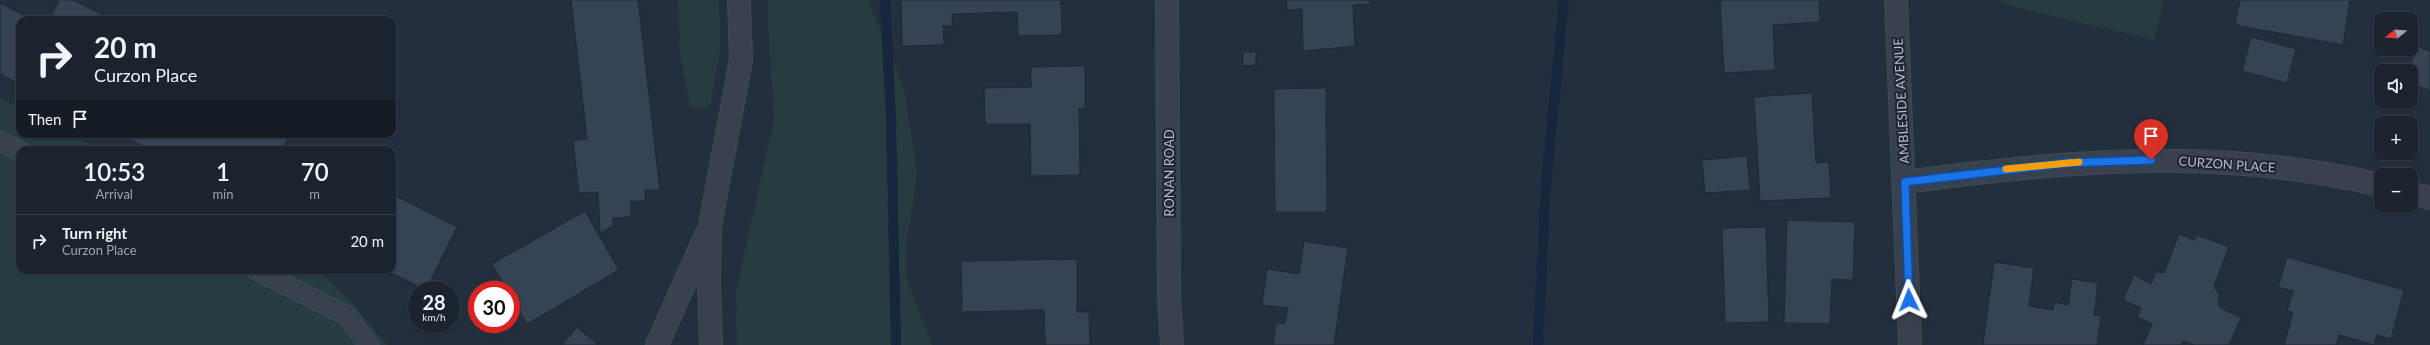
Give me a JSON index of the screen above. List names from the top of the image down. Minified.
{"streets":{"street":["AMBLESIDE AVENUE","CURZON PLACE","RONAN ROAD"]},"crossings":[["AMBLESIDE AVENUE","CURZON PLACE"]],"north":"left","page":{"map_buttons":["+","−"],"turn":["20 m","Curzon Place"],"then":"Then","eta":["10:53","Arrival","1","min","70","m"],"list":[{"name":"Turn right","note":"Curzon Place","value":"20 m"}],"speed":"28 km/h","limit":"30"}}
